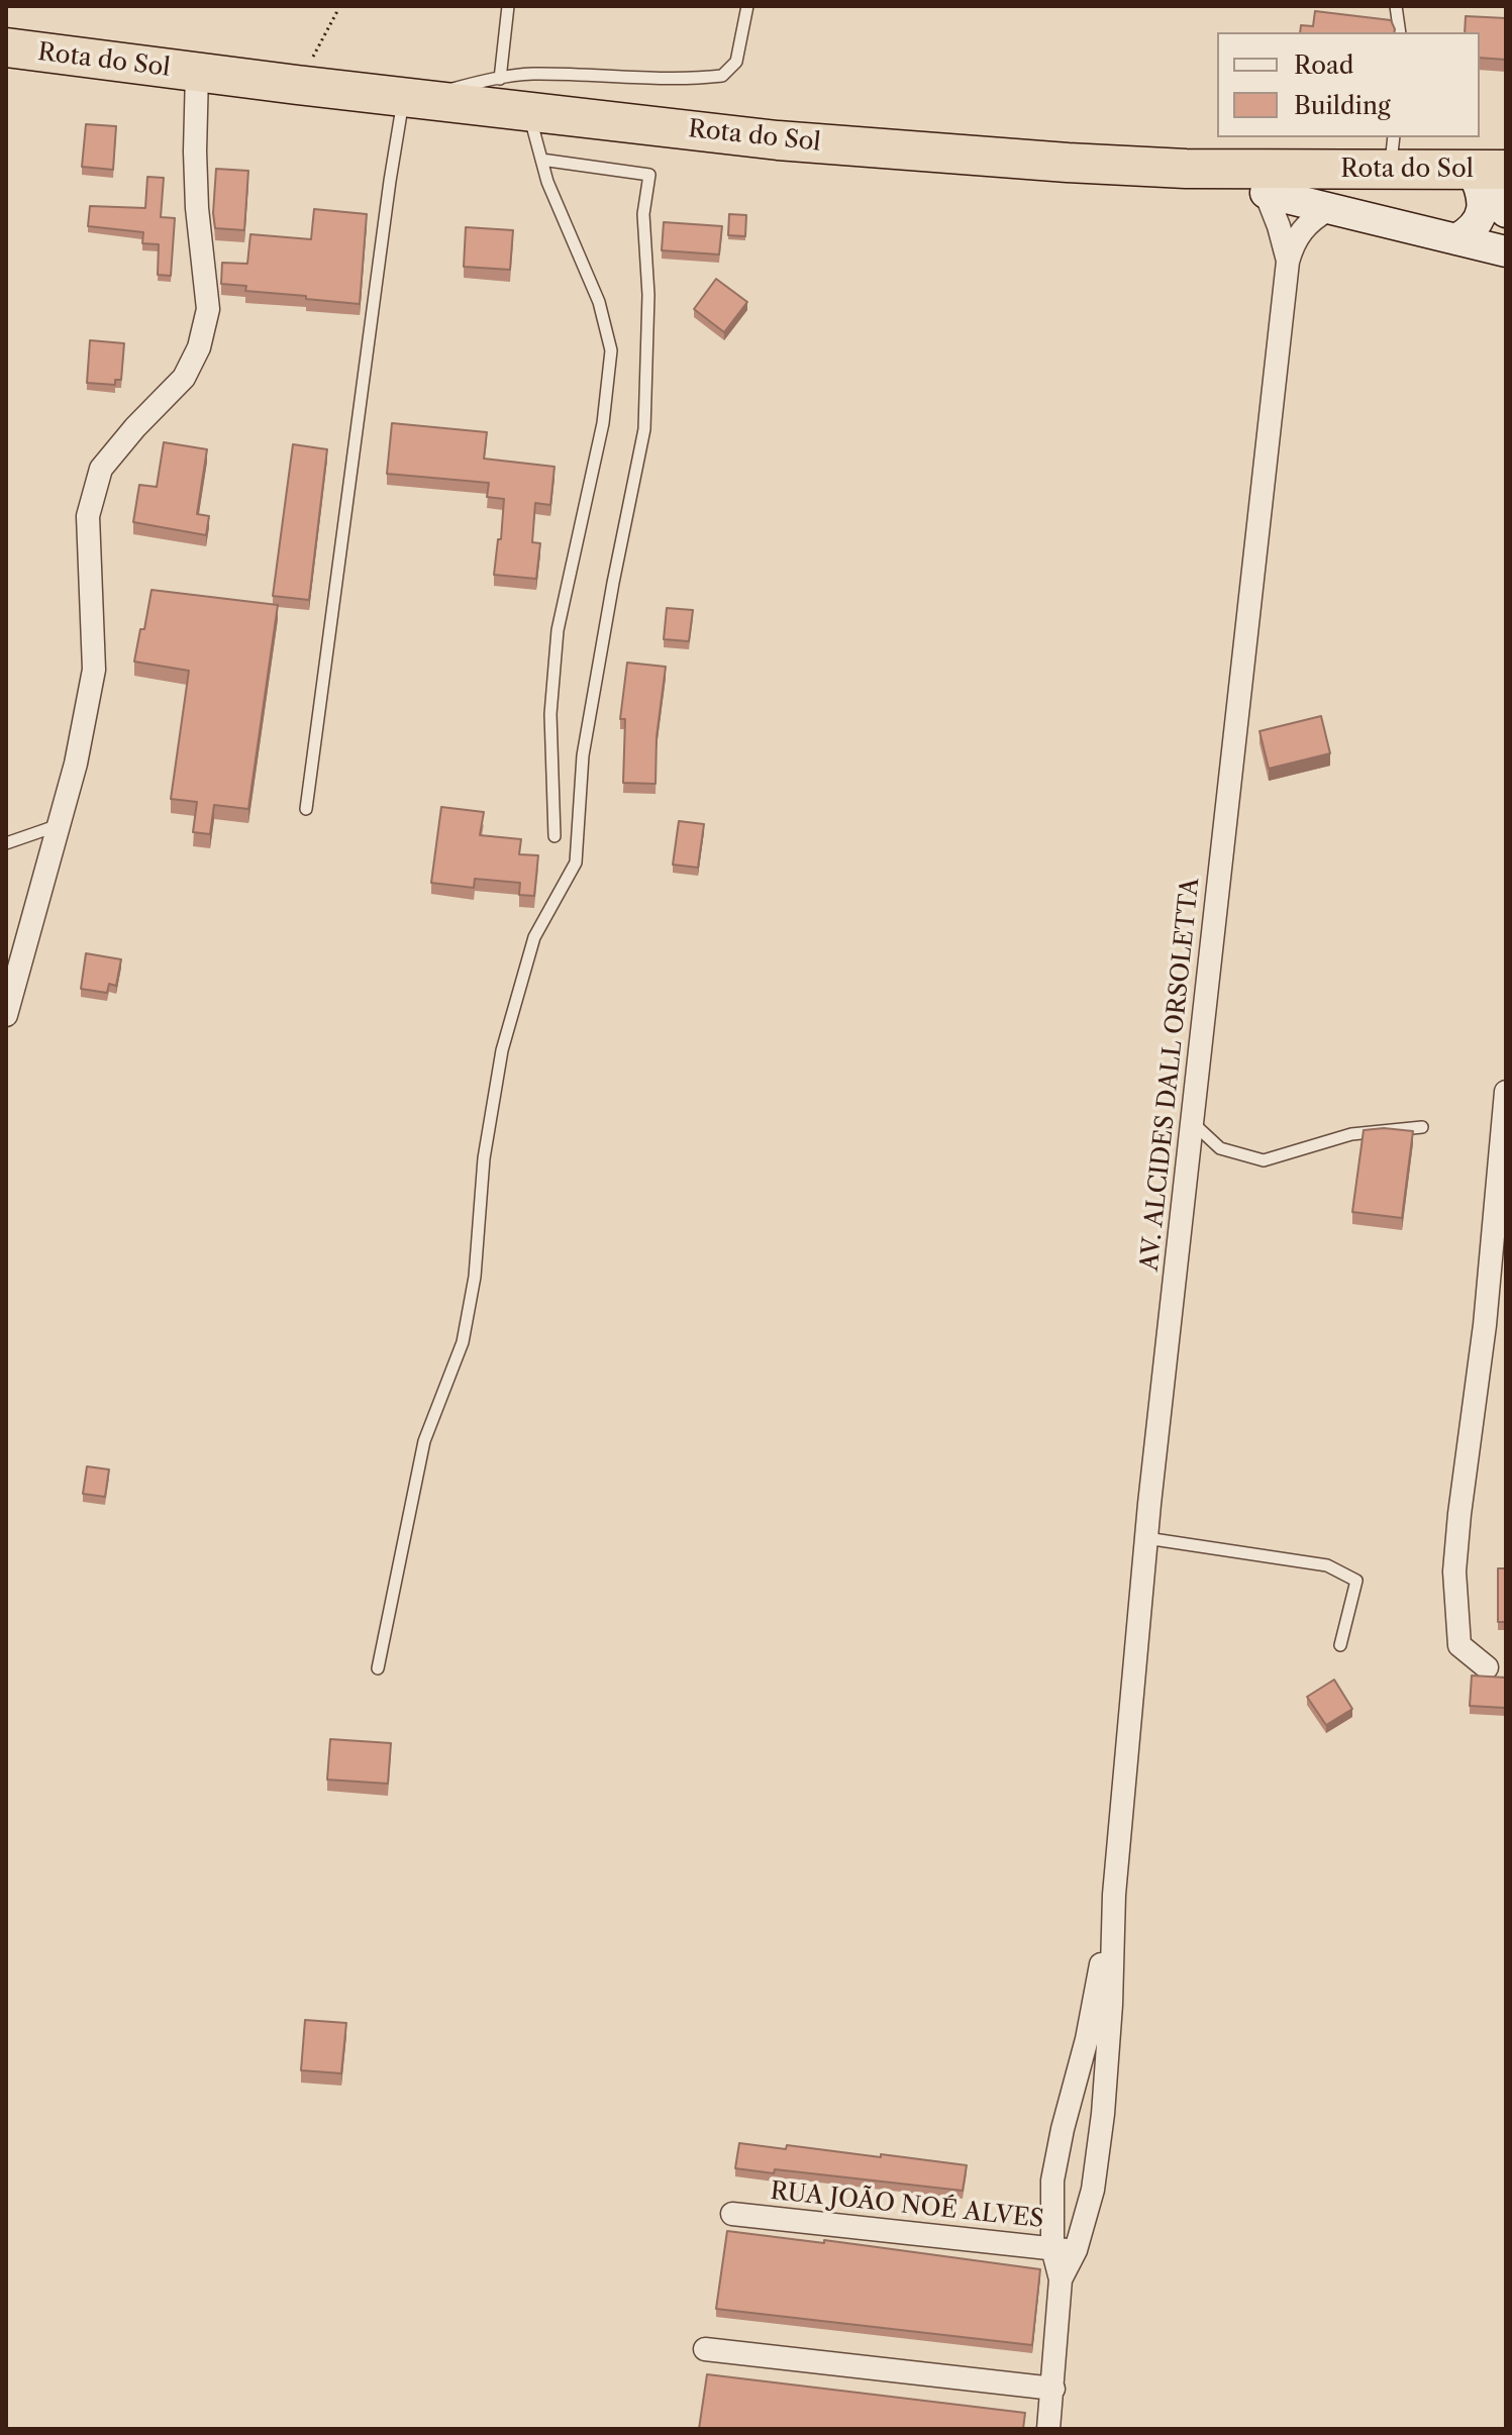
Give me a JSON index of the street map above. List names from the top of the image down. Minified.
{"streets":{"highway":["Rota do Sol"],"street":["AV. ALCIDES DALL ORSOLETTA","RUA JOÃO NOÉ ALVES"]},"legend":["Road","Building"]}
